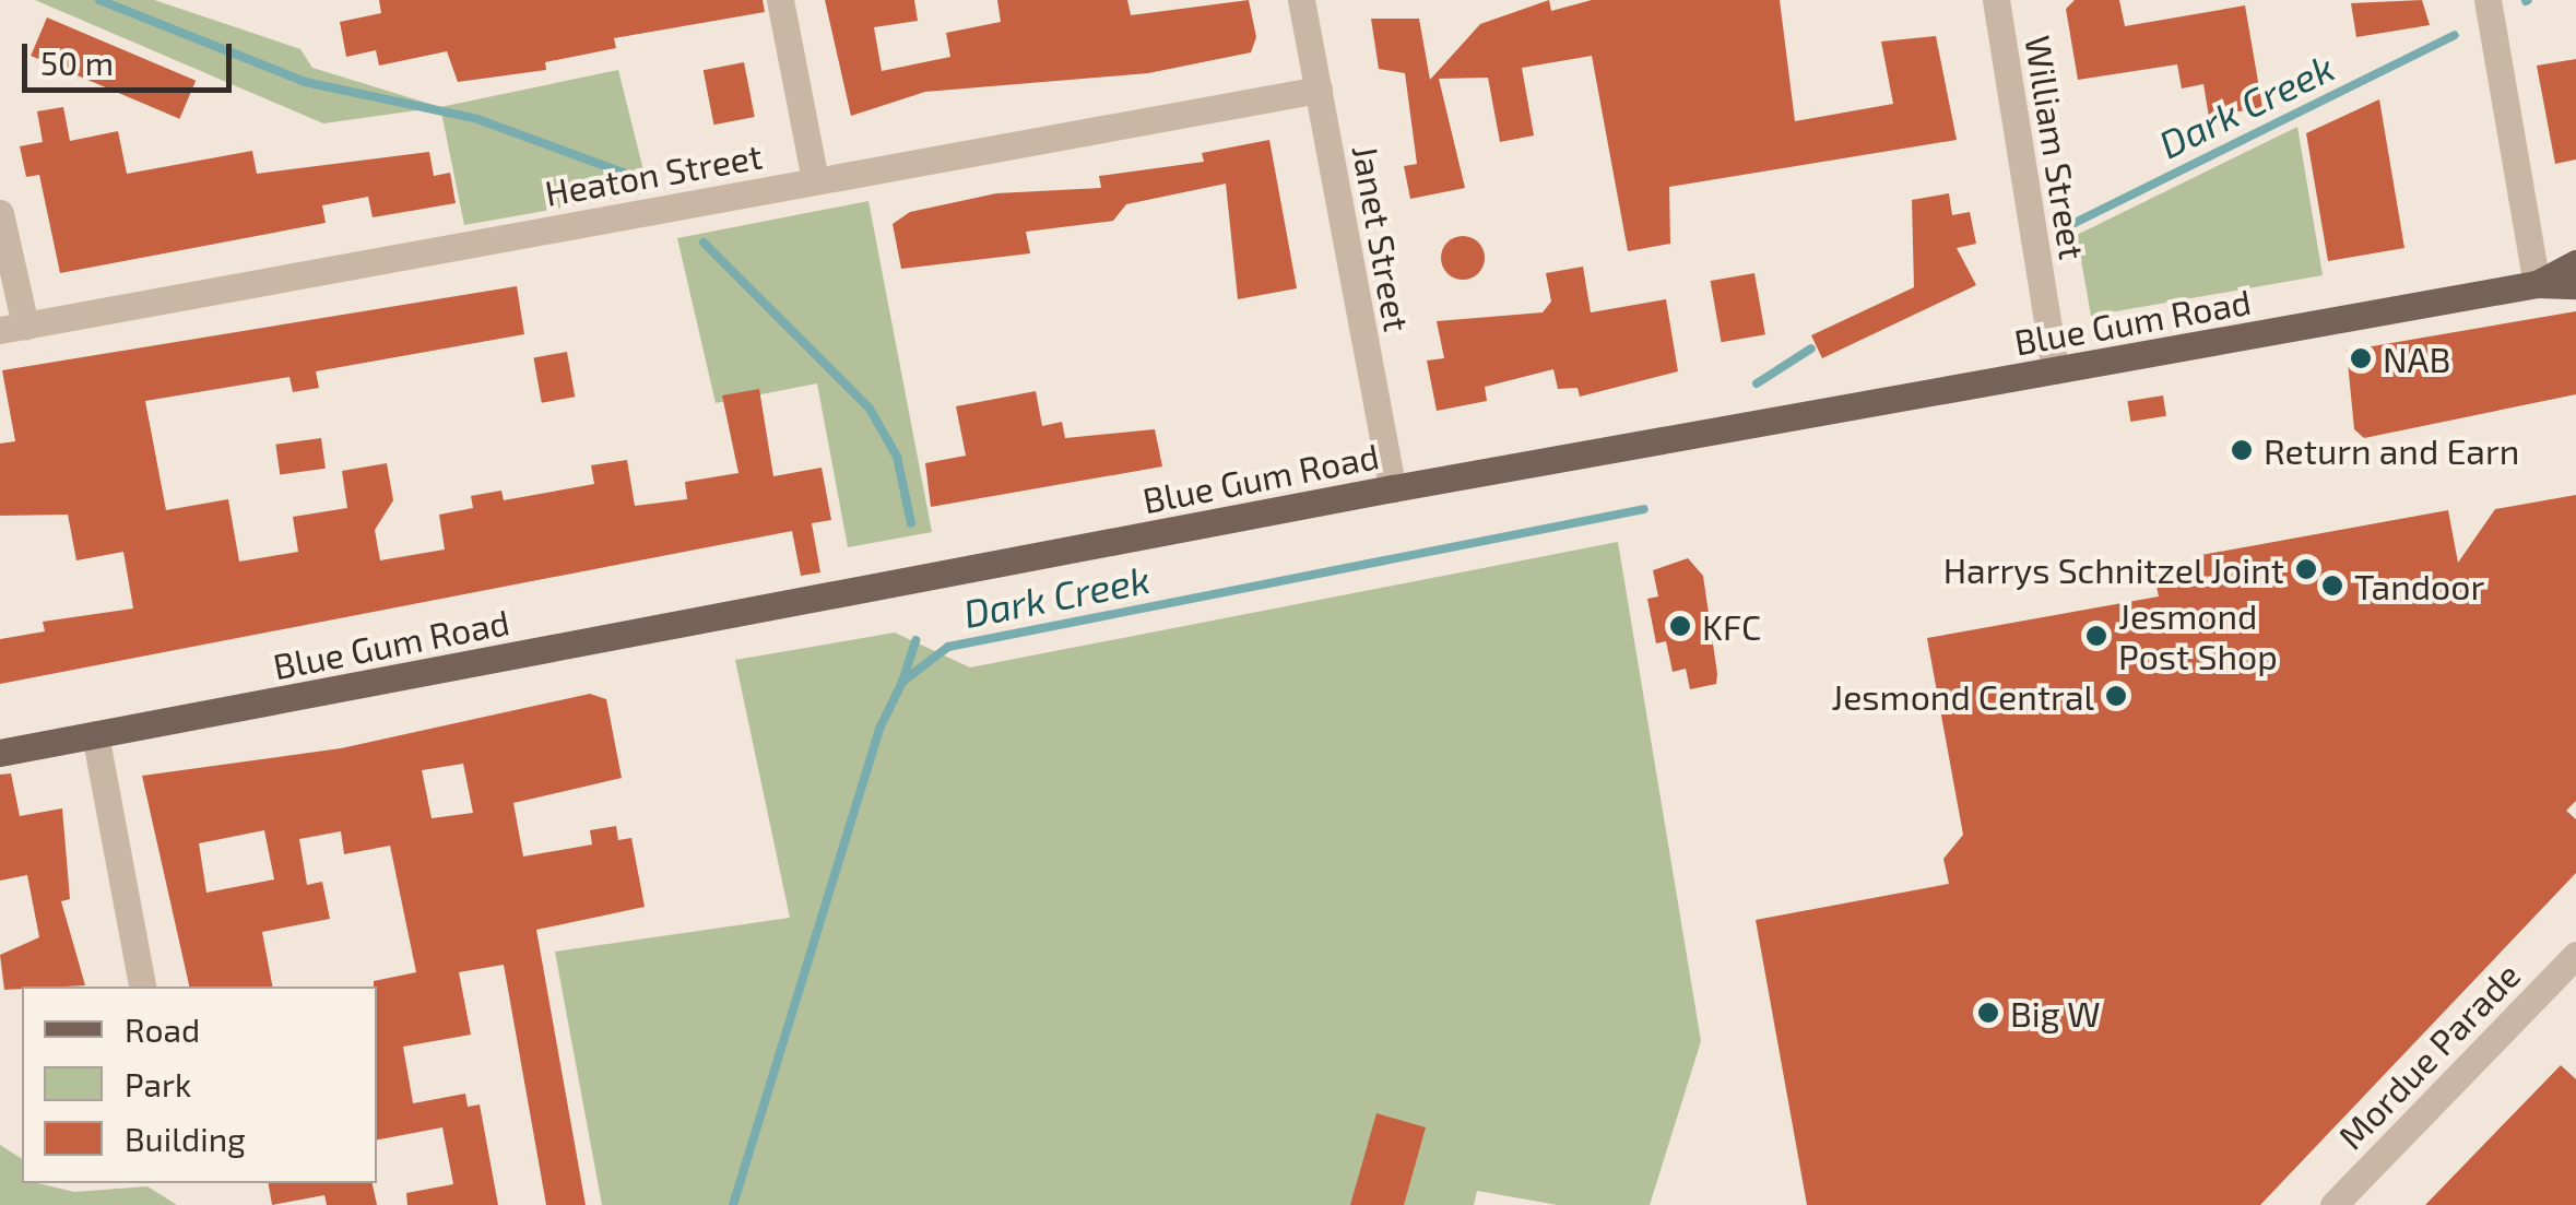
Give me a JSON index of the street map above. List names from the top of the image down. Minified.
{"streets":{"main road":["Blue Gum Road"],"street":["William Street","Heaton Street","Janet Street","Mordue Parade"]},"crossings":[["William Street","Blue Gum Road"],["Heaton Street","Janet Street"],["Janet Street","Blue Gum Road"]],"water":["Dark Creek"],"places":["NAB","Return and Earn","Harrys Schnitzel Joint","Tandoor","KFC","Jesmond Post Shop","Jesmond Central","Big W"],"legend":["Road","Park","Building"],"scale_bar":"50 m"}
